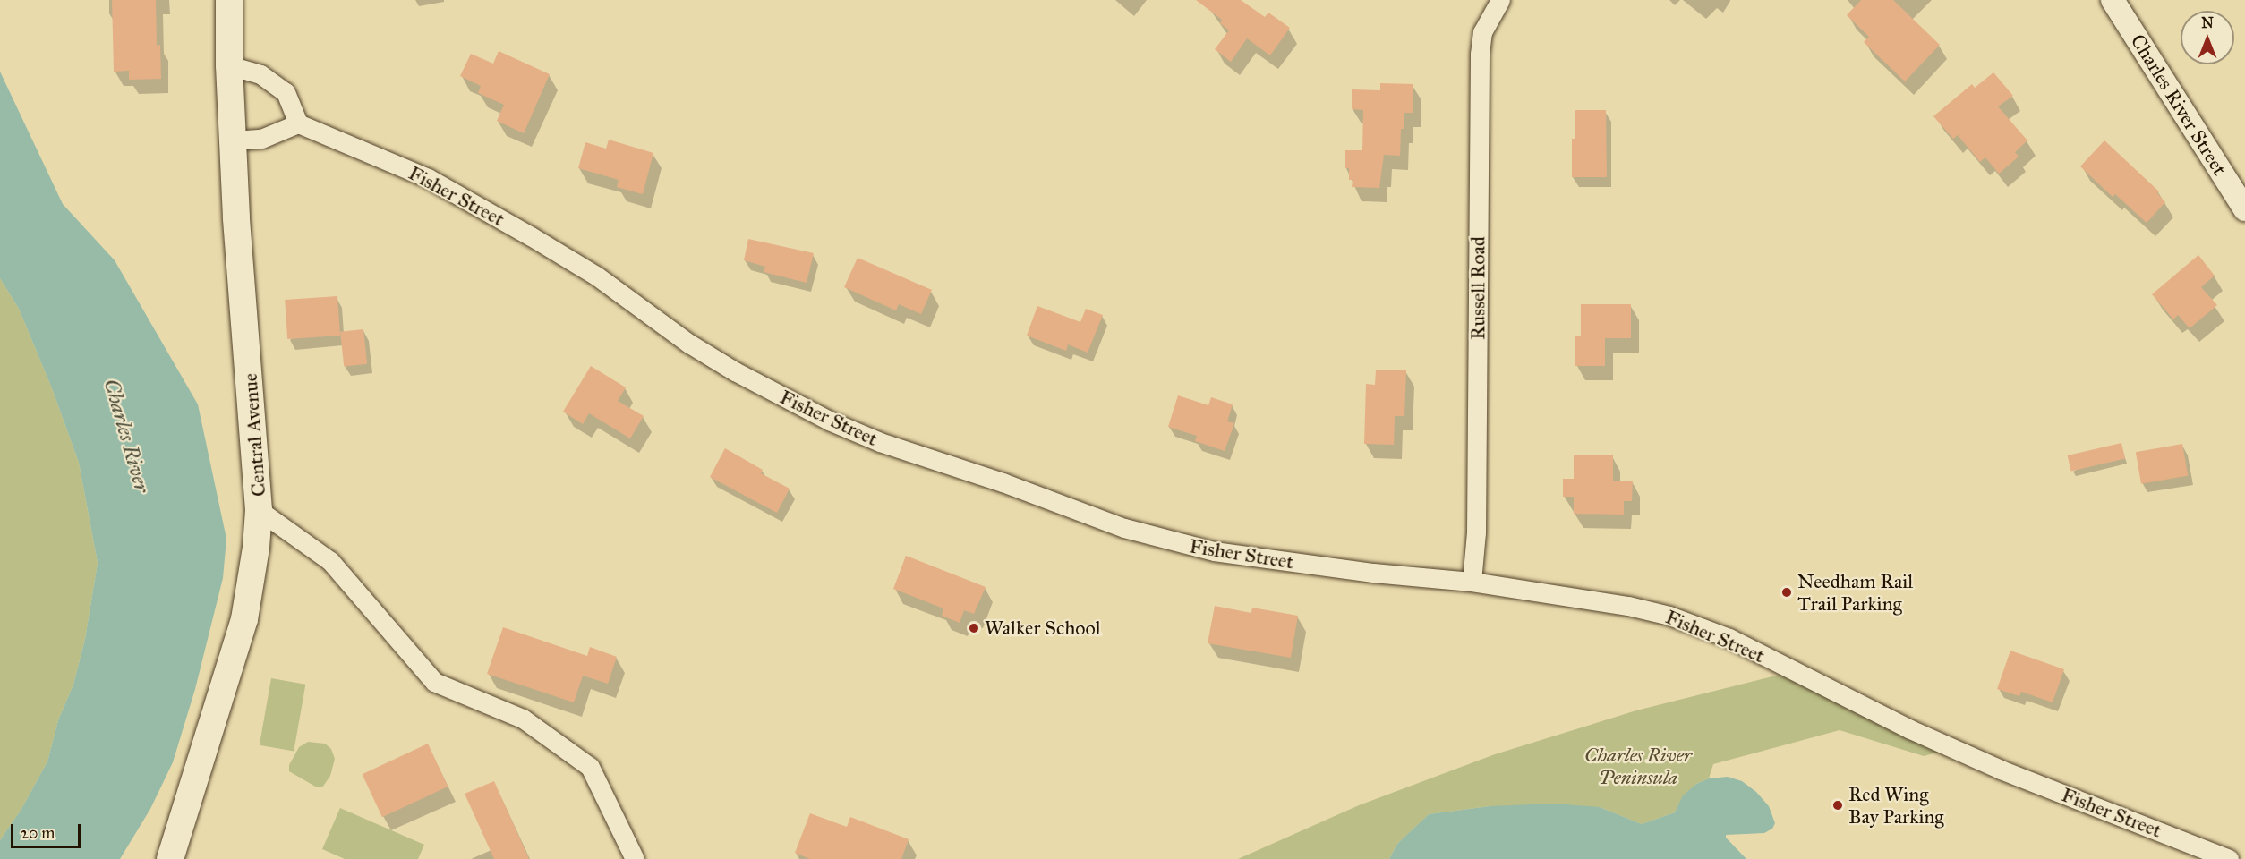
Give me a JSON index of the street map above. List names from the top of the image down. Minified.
{"streets":{"main road":["Central Avenue"],"street":["Charles River Street","Fisher Street","Russell Road"]},"crossings":[["Fisher Street","Russell Road"]],"water":["Charles River"],"parks":["Charles River Peninsula"],"places":["Needham Rail Trail Parking","Walker School","Red Wing Bay Parking"],"scale_bar":"20 m","north":"top"}
